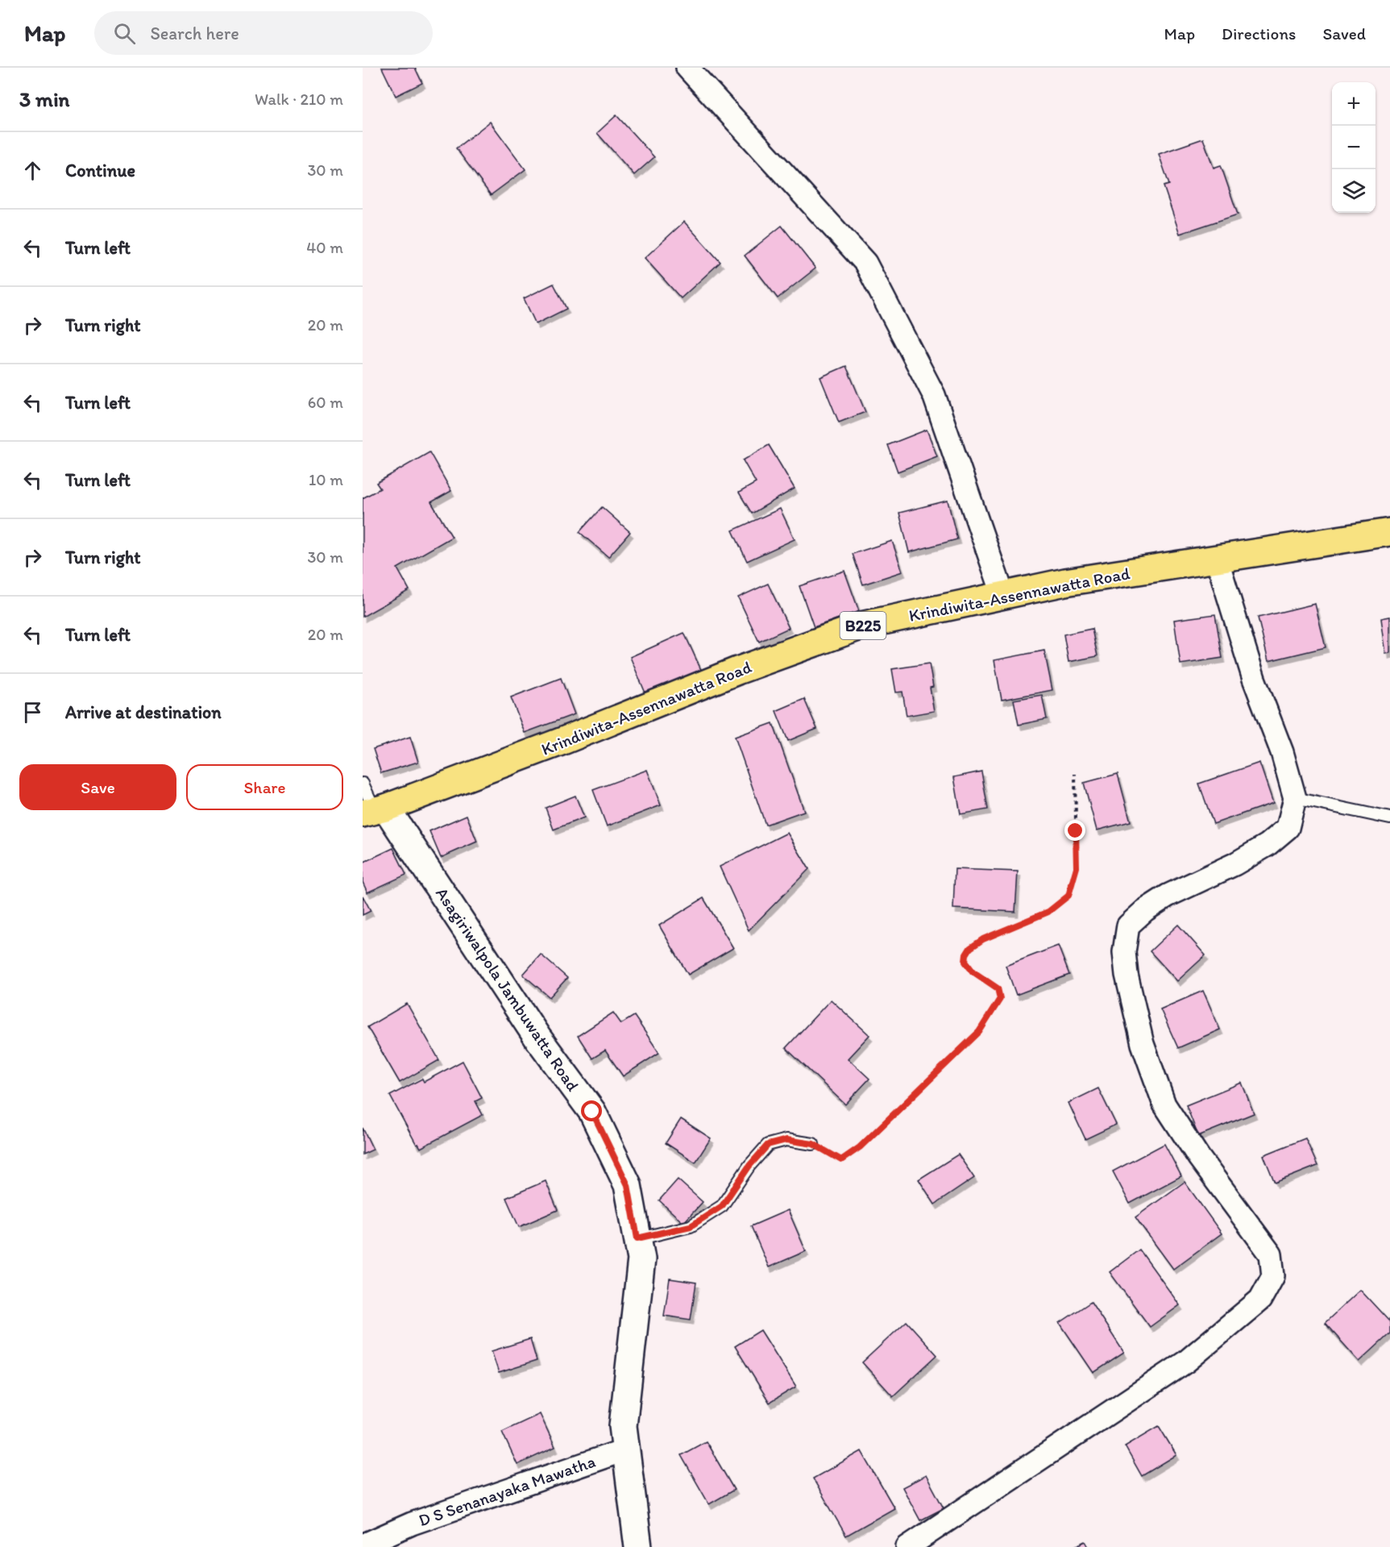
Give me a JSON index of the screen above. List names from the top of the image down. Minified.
{"streets":{"main road":["Krindiwita-Assennawatta Road","B225"],"street":["Asagiriwalpola Jambuwatta Road","D S Senanayaka Mawatha"]},"crossings":[["Krindiwita-Assennawatta Road","Asagiriwalpola Jambuwatta Road"],["Asagiriwalpola Jambuwatta Road","D S Senanayaka Mawatha"]],"page":{"header":"Map","search":"Search here","nav":["Map","Directions","Saved"],"heading":["3 min","Walk · 210 m"],"map_buttons":["+","−"],"list":[["Continue","30 m"],["Turn left","40 m"],["Turn right","20 m"],["Turn left","60 m"],["Turn left","10 m"],["Turn right","30 m"],["Turn left","20 m"],"Arrive at destination"],"buttons":["Save","Share"]}}
